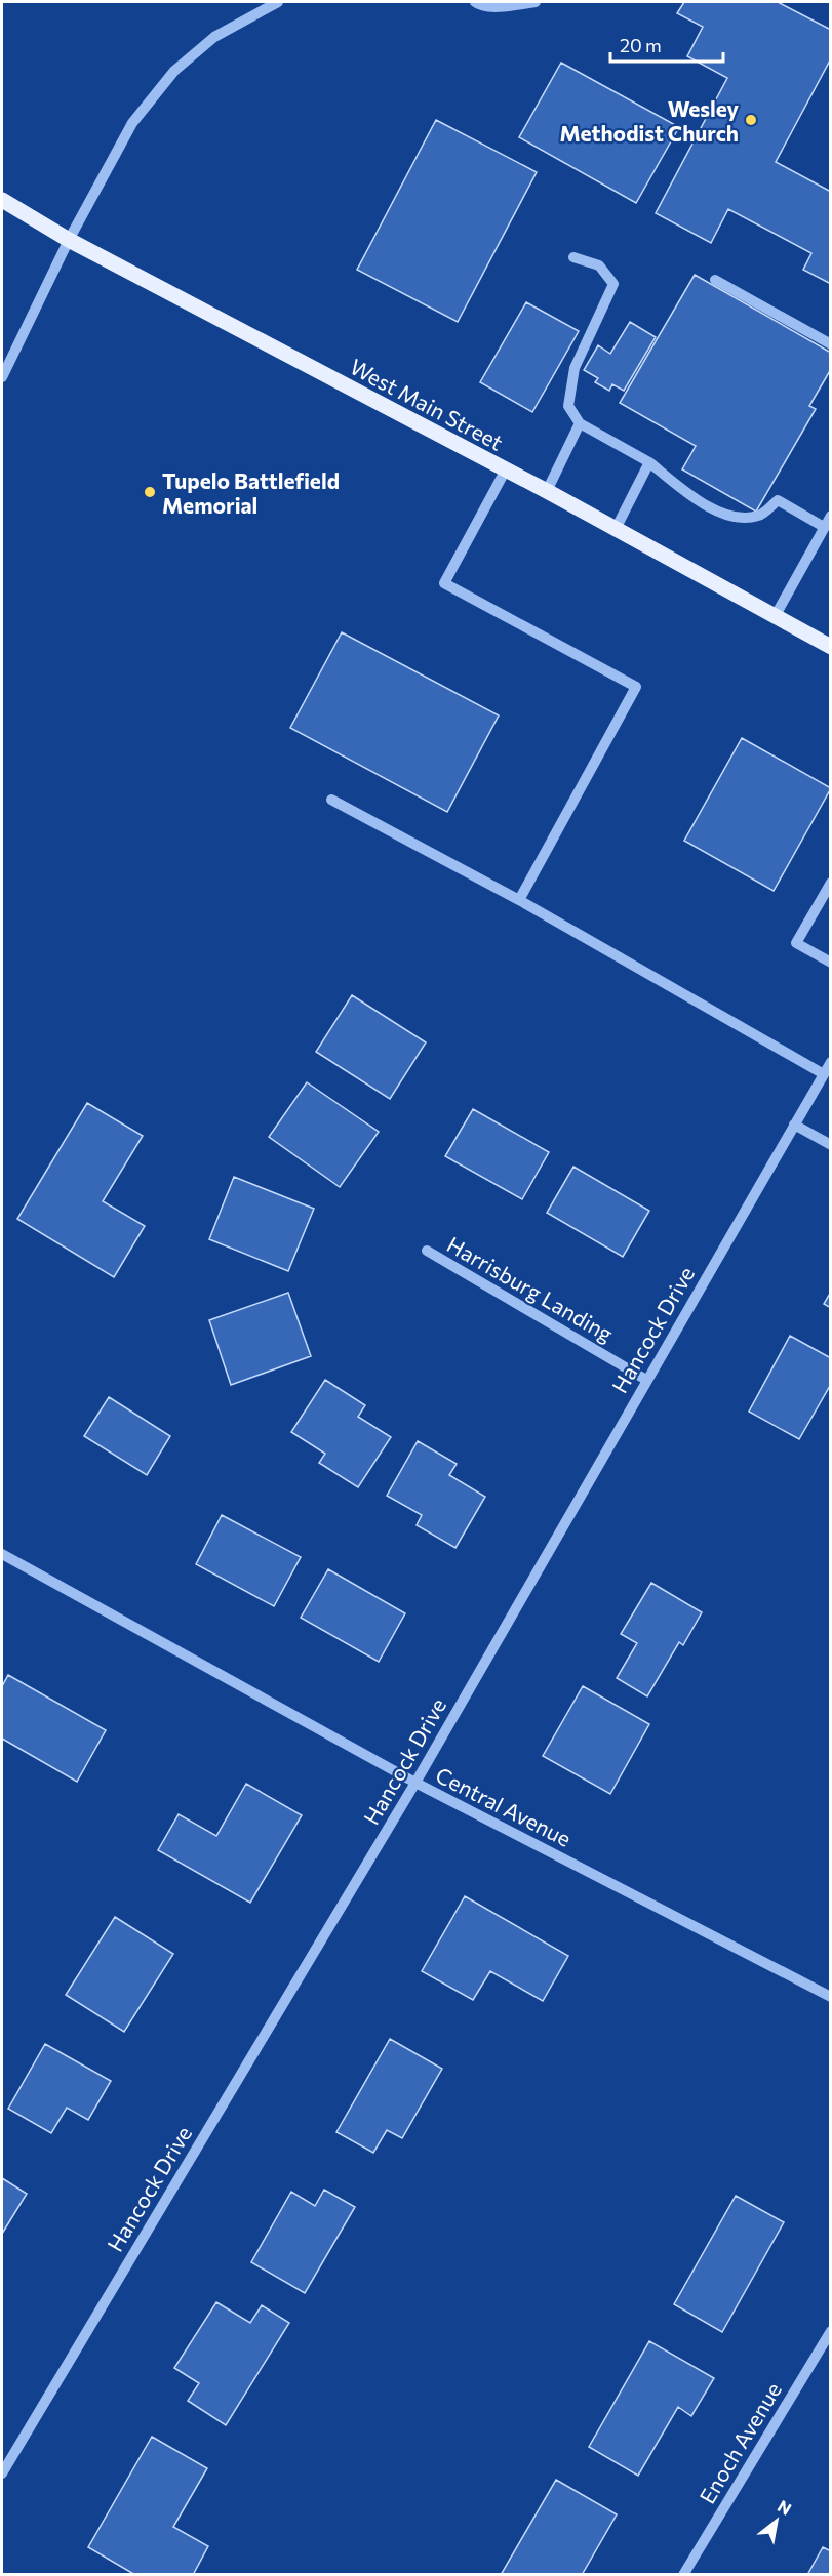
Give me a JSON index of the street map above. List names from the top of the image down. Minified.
{"streets":{"main road":["West Main Street"],"street":["Harrisburg Landing","Hancock Drive","Central Avenue","Enoch Avenue"]},"crossings":[["Harrisburg Landing","Hancock Drive"],["Hancock Drive","Central Avenue"]],"places":["Wesley Methodist Church","Tupelo Battlefield Memorial"],"scale_bar":"20 m","north":"top right"}
